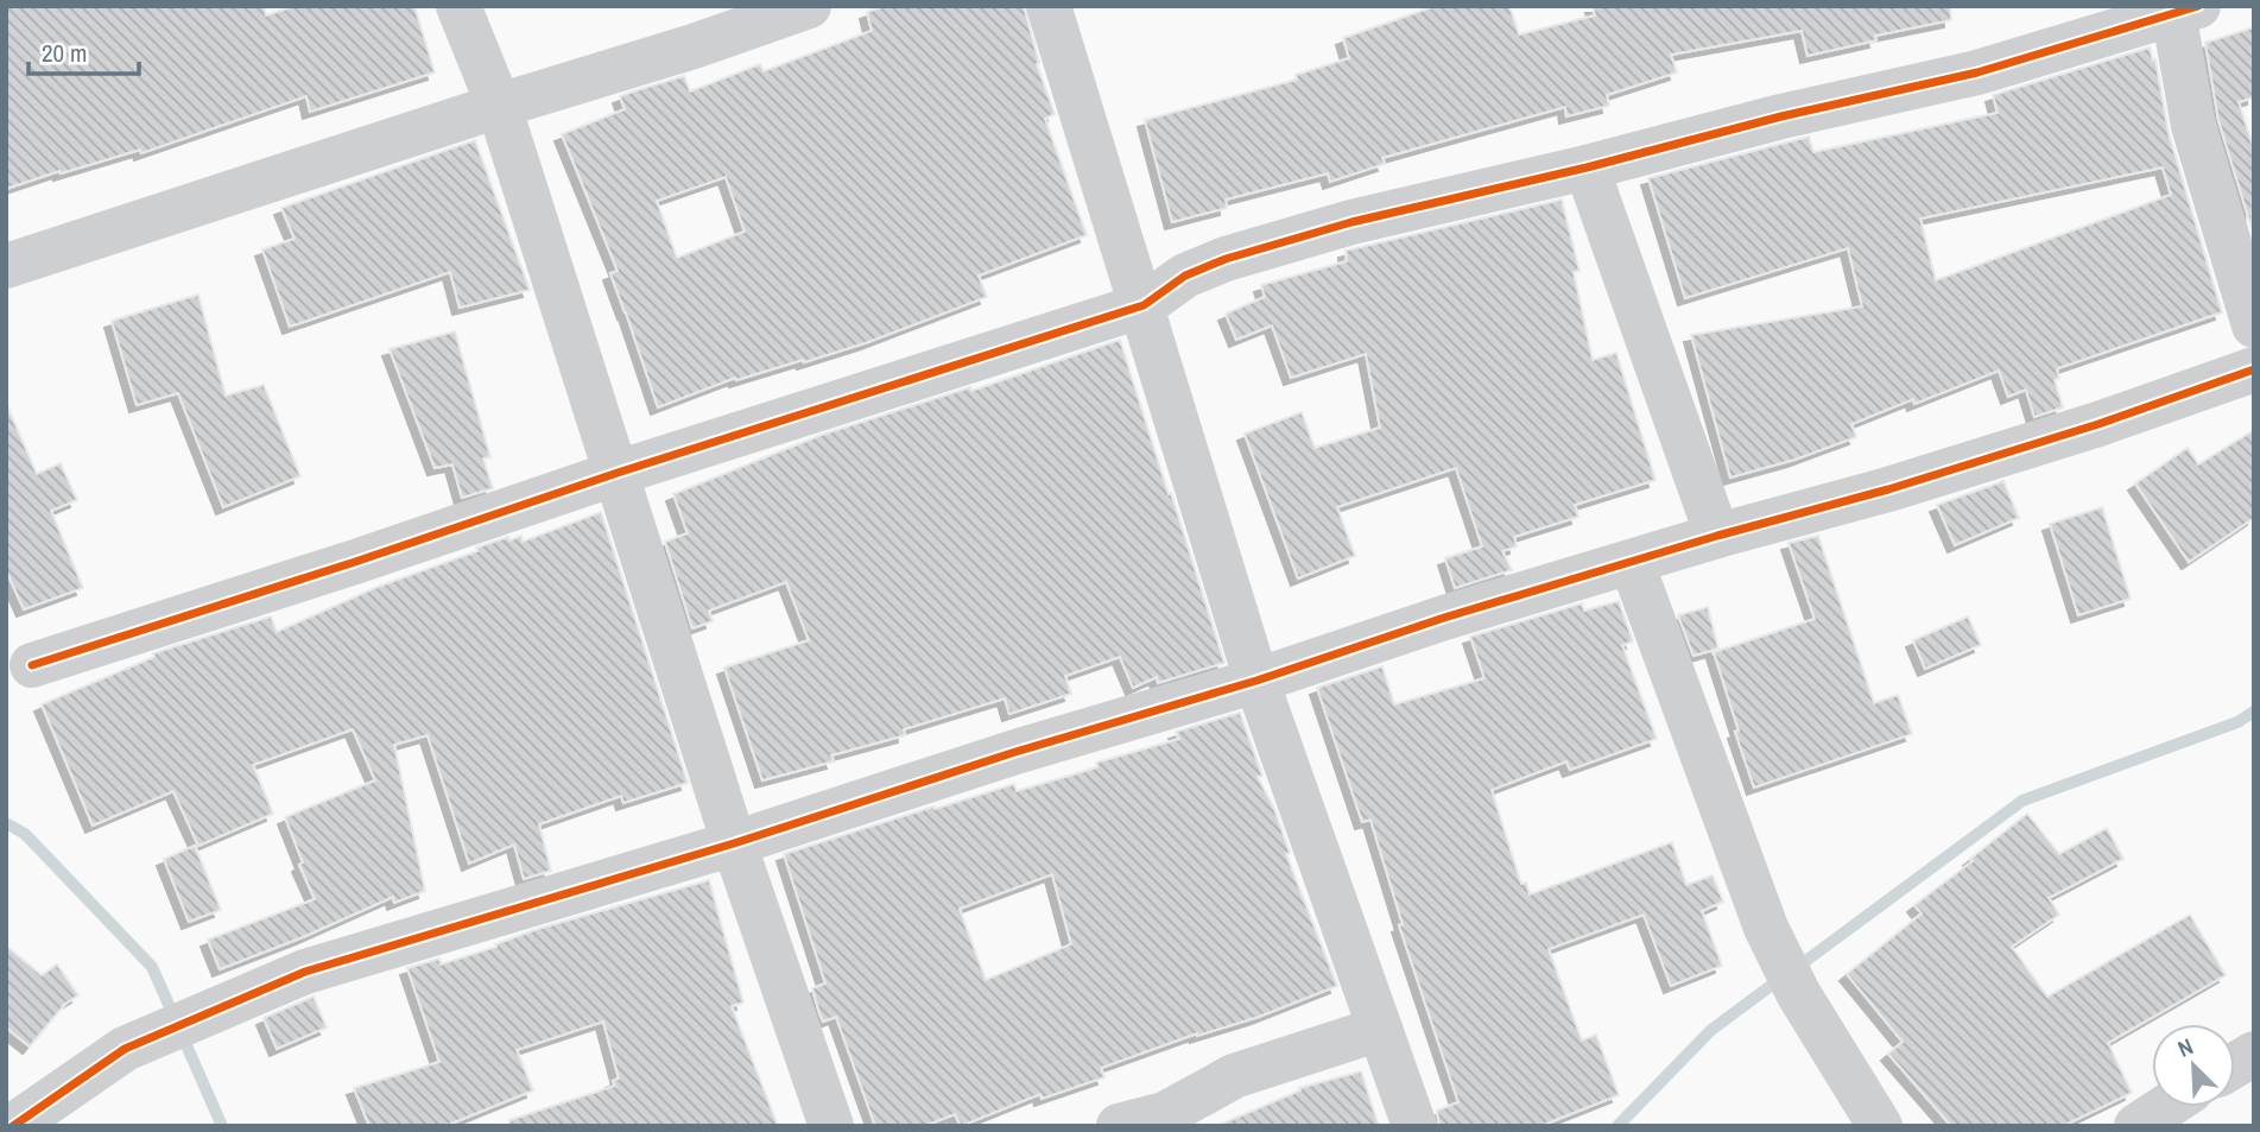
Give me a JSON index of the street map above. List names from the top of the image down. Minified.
{"scale_bar":"20 m","north":"top left"}
